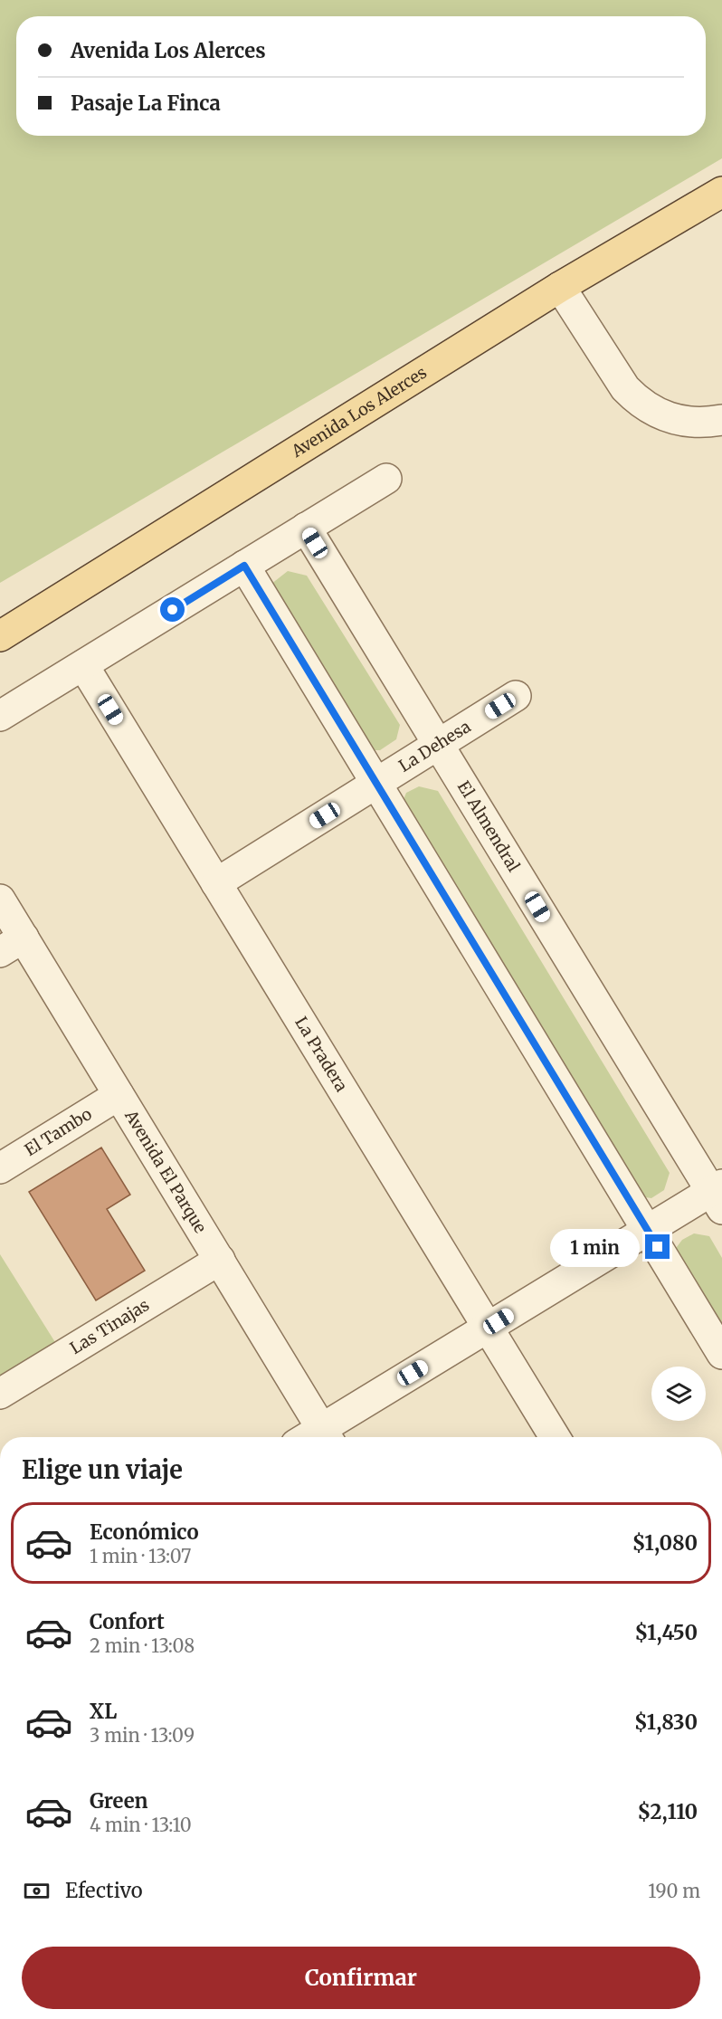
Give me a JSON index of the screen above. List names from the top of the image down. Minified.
{"streets":{"main road":["Avenida Los Alerces"],"street":["La Dehesa","El Almendral","La Pradera","El Tambo","Avenida El Parque","Las Tinajas"]},"crossings":[["La Dehesa","El Almendral"],["La Dehesa","La Pradera"],["El Tambo","Avenida El Parque"],["Avenida El Parque","Las Tinajas"]],"page":{"banner":["Avenida Los Alerces","Pasaje La Finca"],"bubble":"1 min","heading":"Elige un viaje","list":[{"name":"Económico","note":"1 min · 13:07","value":"$1,080"},{"name":"Confort","note":"2 min · 13:08","value":"$1,450"},{"name":"XL","note":"3 min · 13:09","value":"$1,830"},{"name":"Green","note":"4 min · 13:10","value":"$2,110"}],"pay":["Efectivo","190 m"],"buttons":"Confirmar"}}
